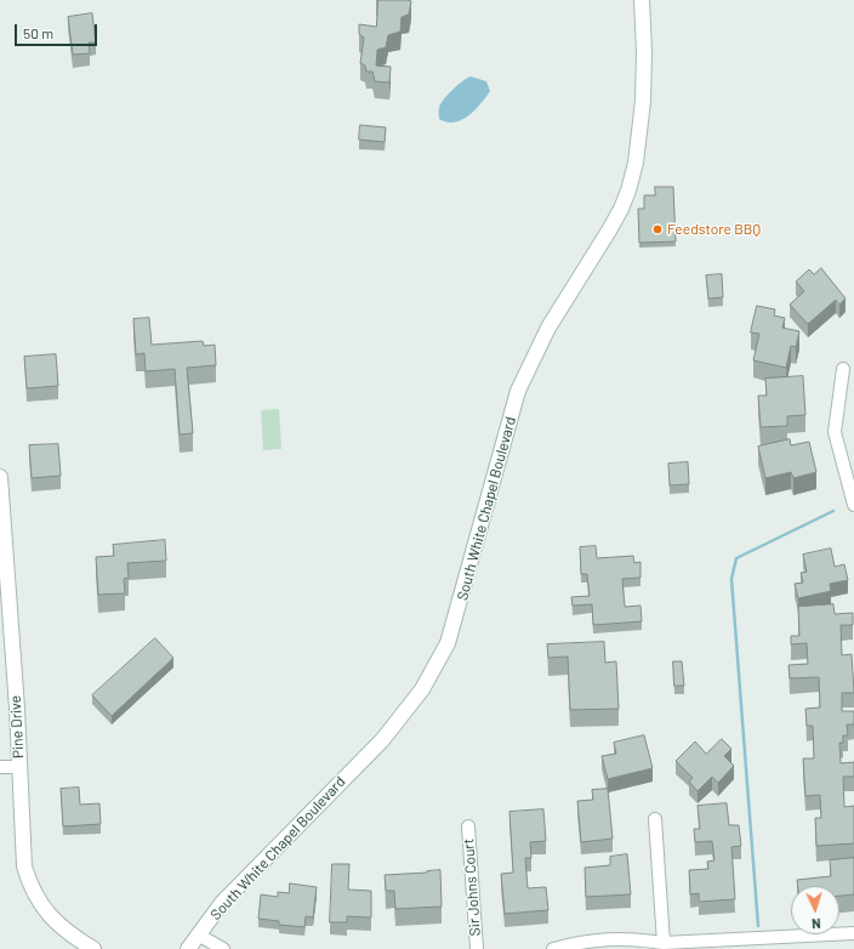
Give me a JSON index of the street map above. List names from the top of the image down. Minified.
{"streets":{"main road":["South White Chapel Boulevard","Pine Drive"],"street":["Sir Johns Court"]},"places":["Feedstore BBQ"],"scale_bar":"50 m","north":"bottom"}
